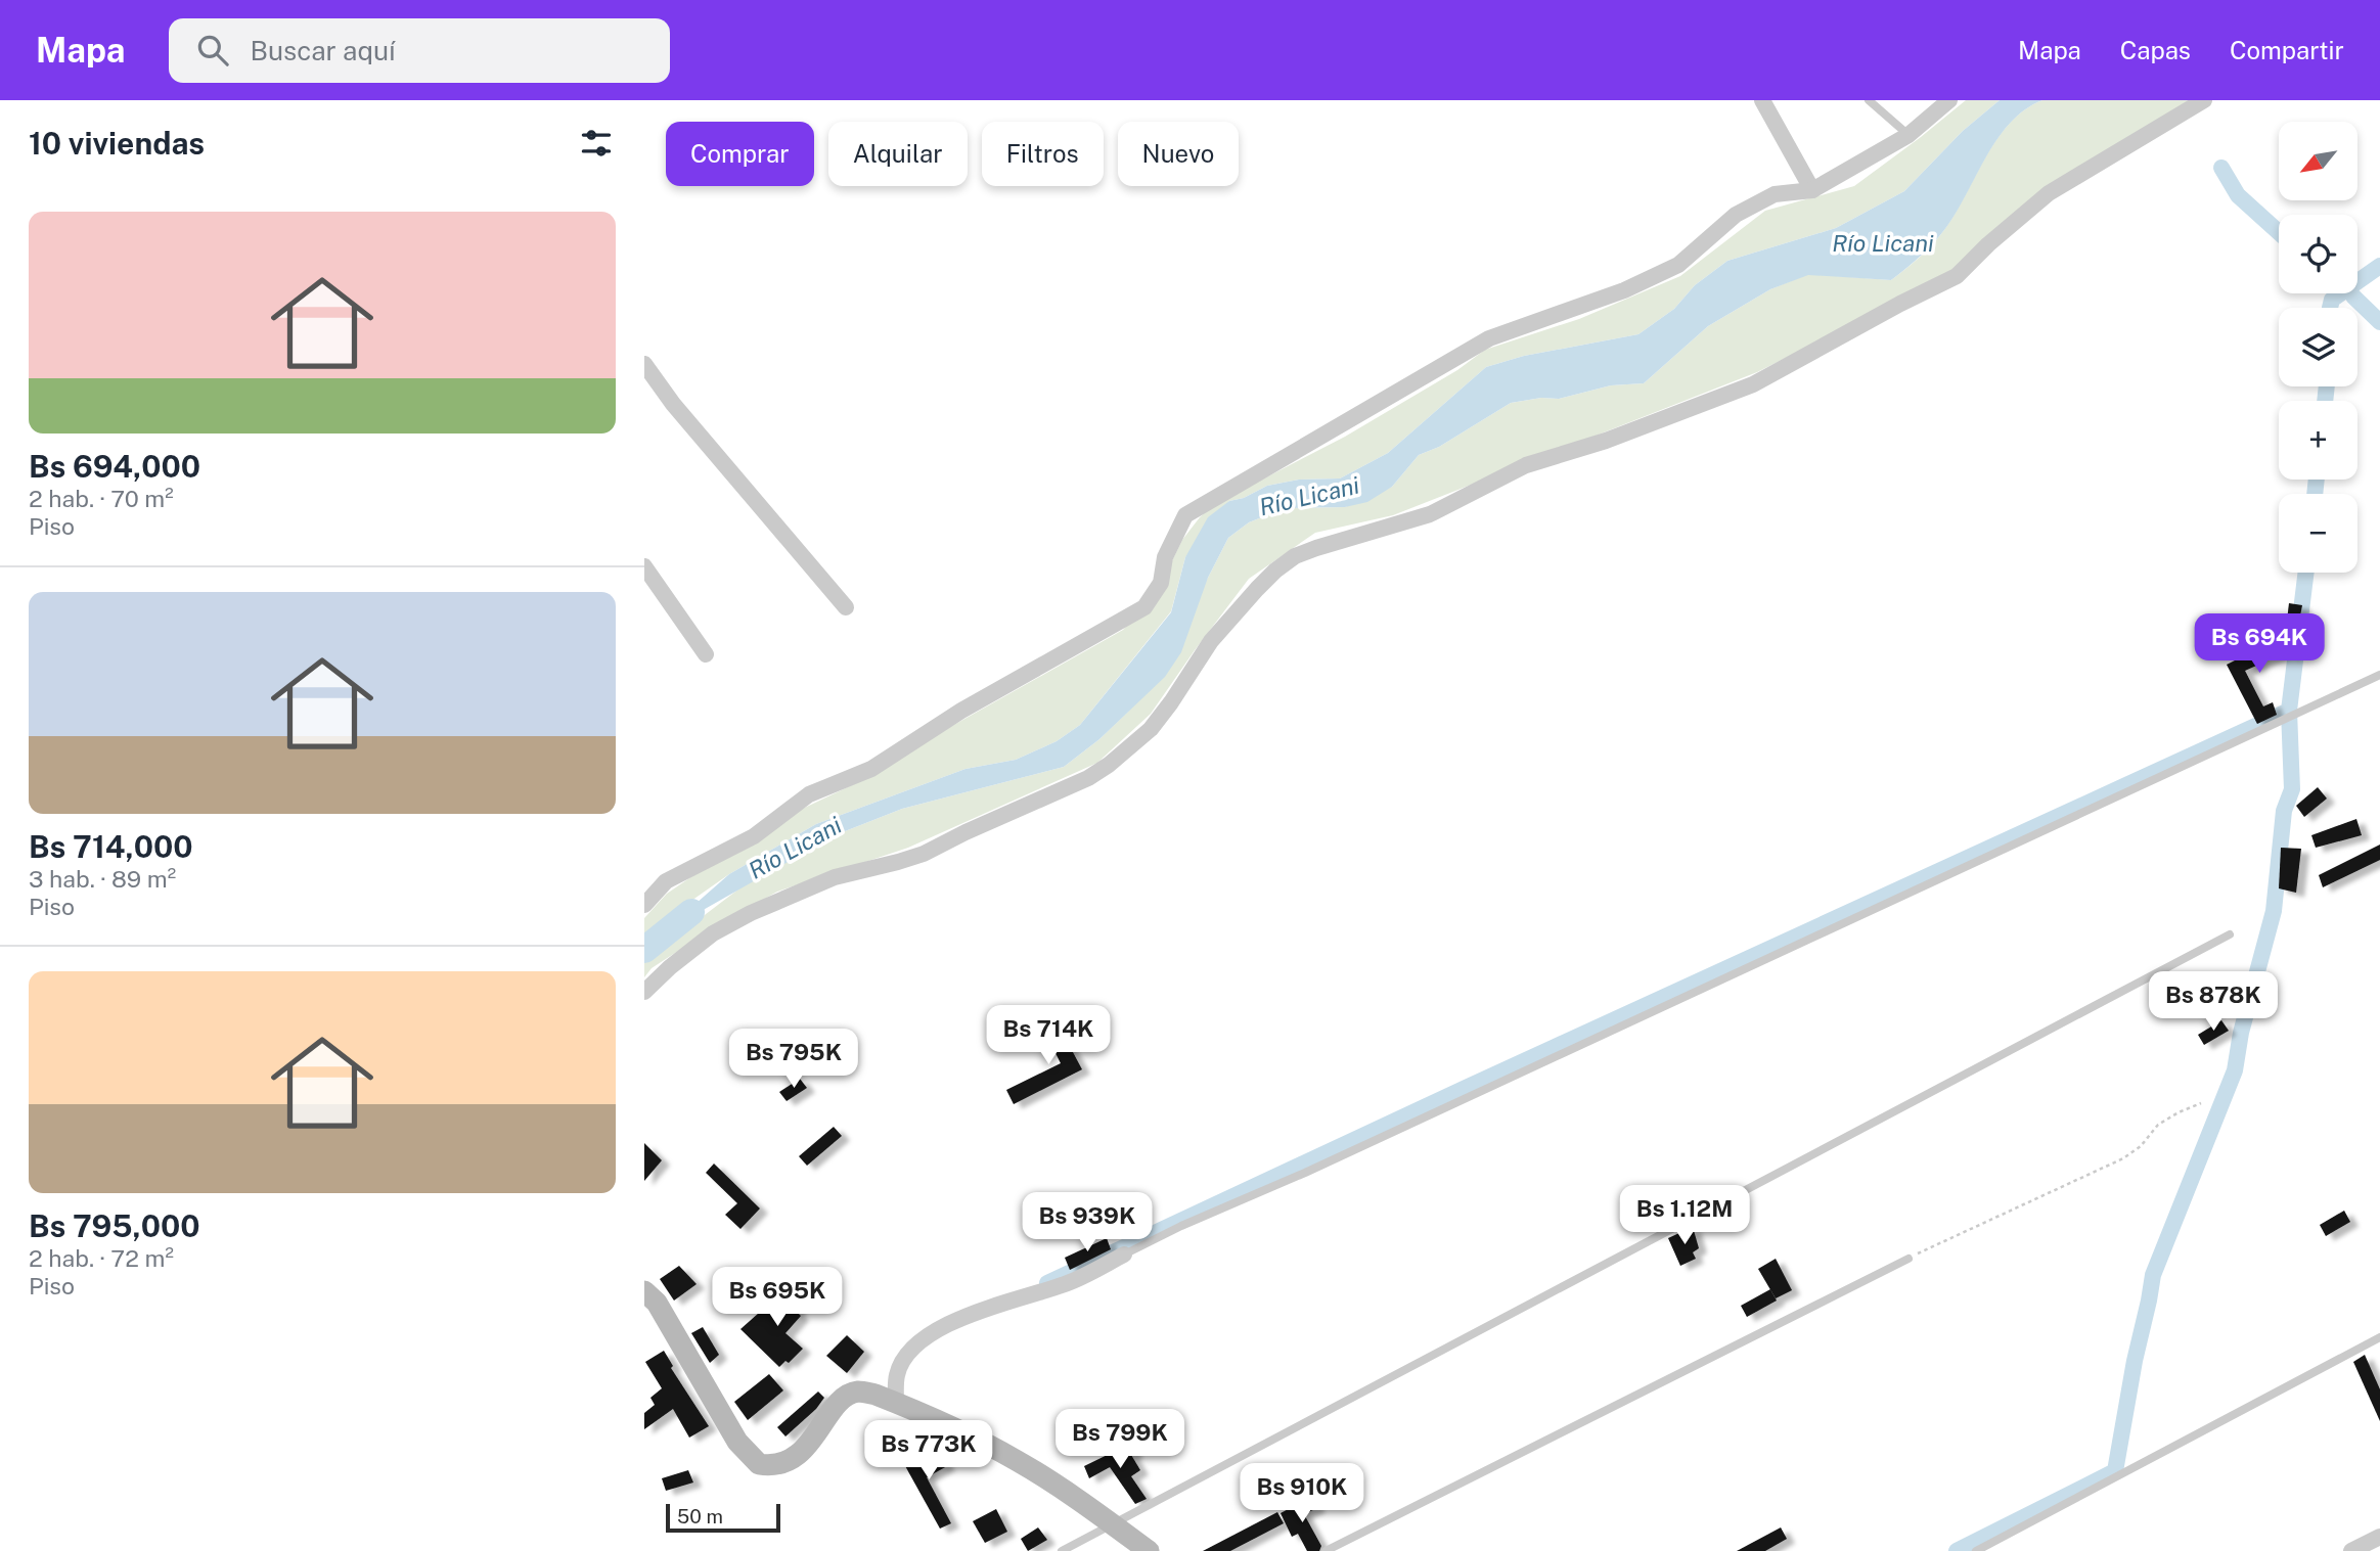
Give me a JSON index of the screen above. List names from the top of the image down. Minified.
{"water":["Río Licani"],"scale_bar":"50 m","north":"bottom left","page":{"header":"Mapa","search":"Buscar aquí","nav":["Mapa","Capas","Compartir"],"heading":"10 viviendas","map_buttons":["+","−"],"chip":["Comprar","Alquilar","Filtros","Nuevo"],"list":[{"name":"Bs 694,000","note":"2 hab. · 70 m² · Piso"},{"name":"Bs 714,000","note":"3 hab. · 89 m² · Piso"},{"name":"Bs 795,000","note":"2 hab. · 72 m² · Piso"}],"price":["Bs 694K","Bs 878K","Bs 714K","Bs 795K","Bs 1.12M","Bs 939K","Bs 695K","Bs 799K","Bs 773K","Bs 910K"],"scale":"50 m"}}
